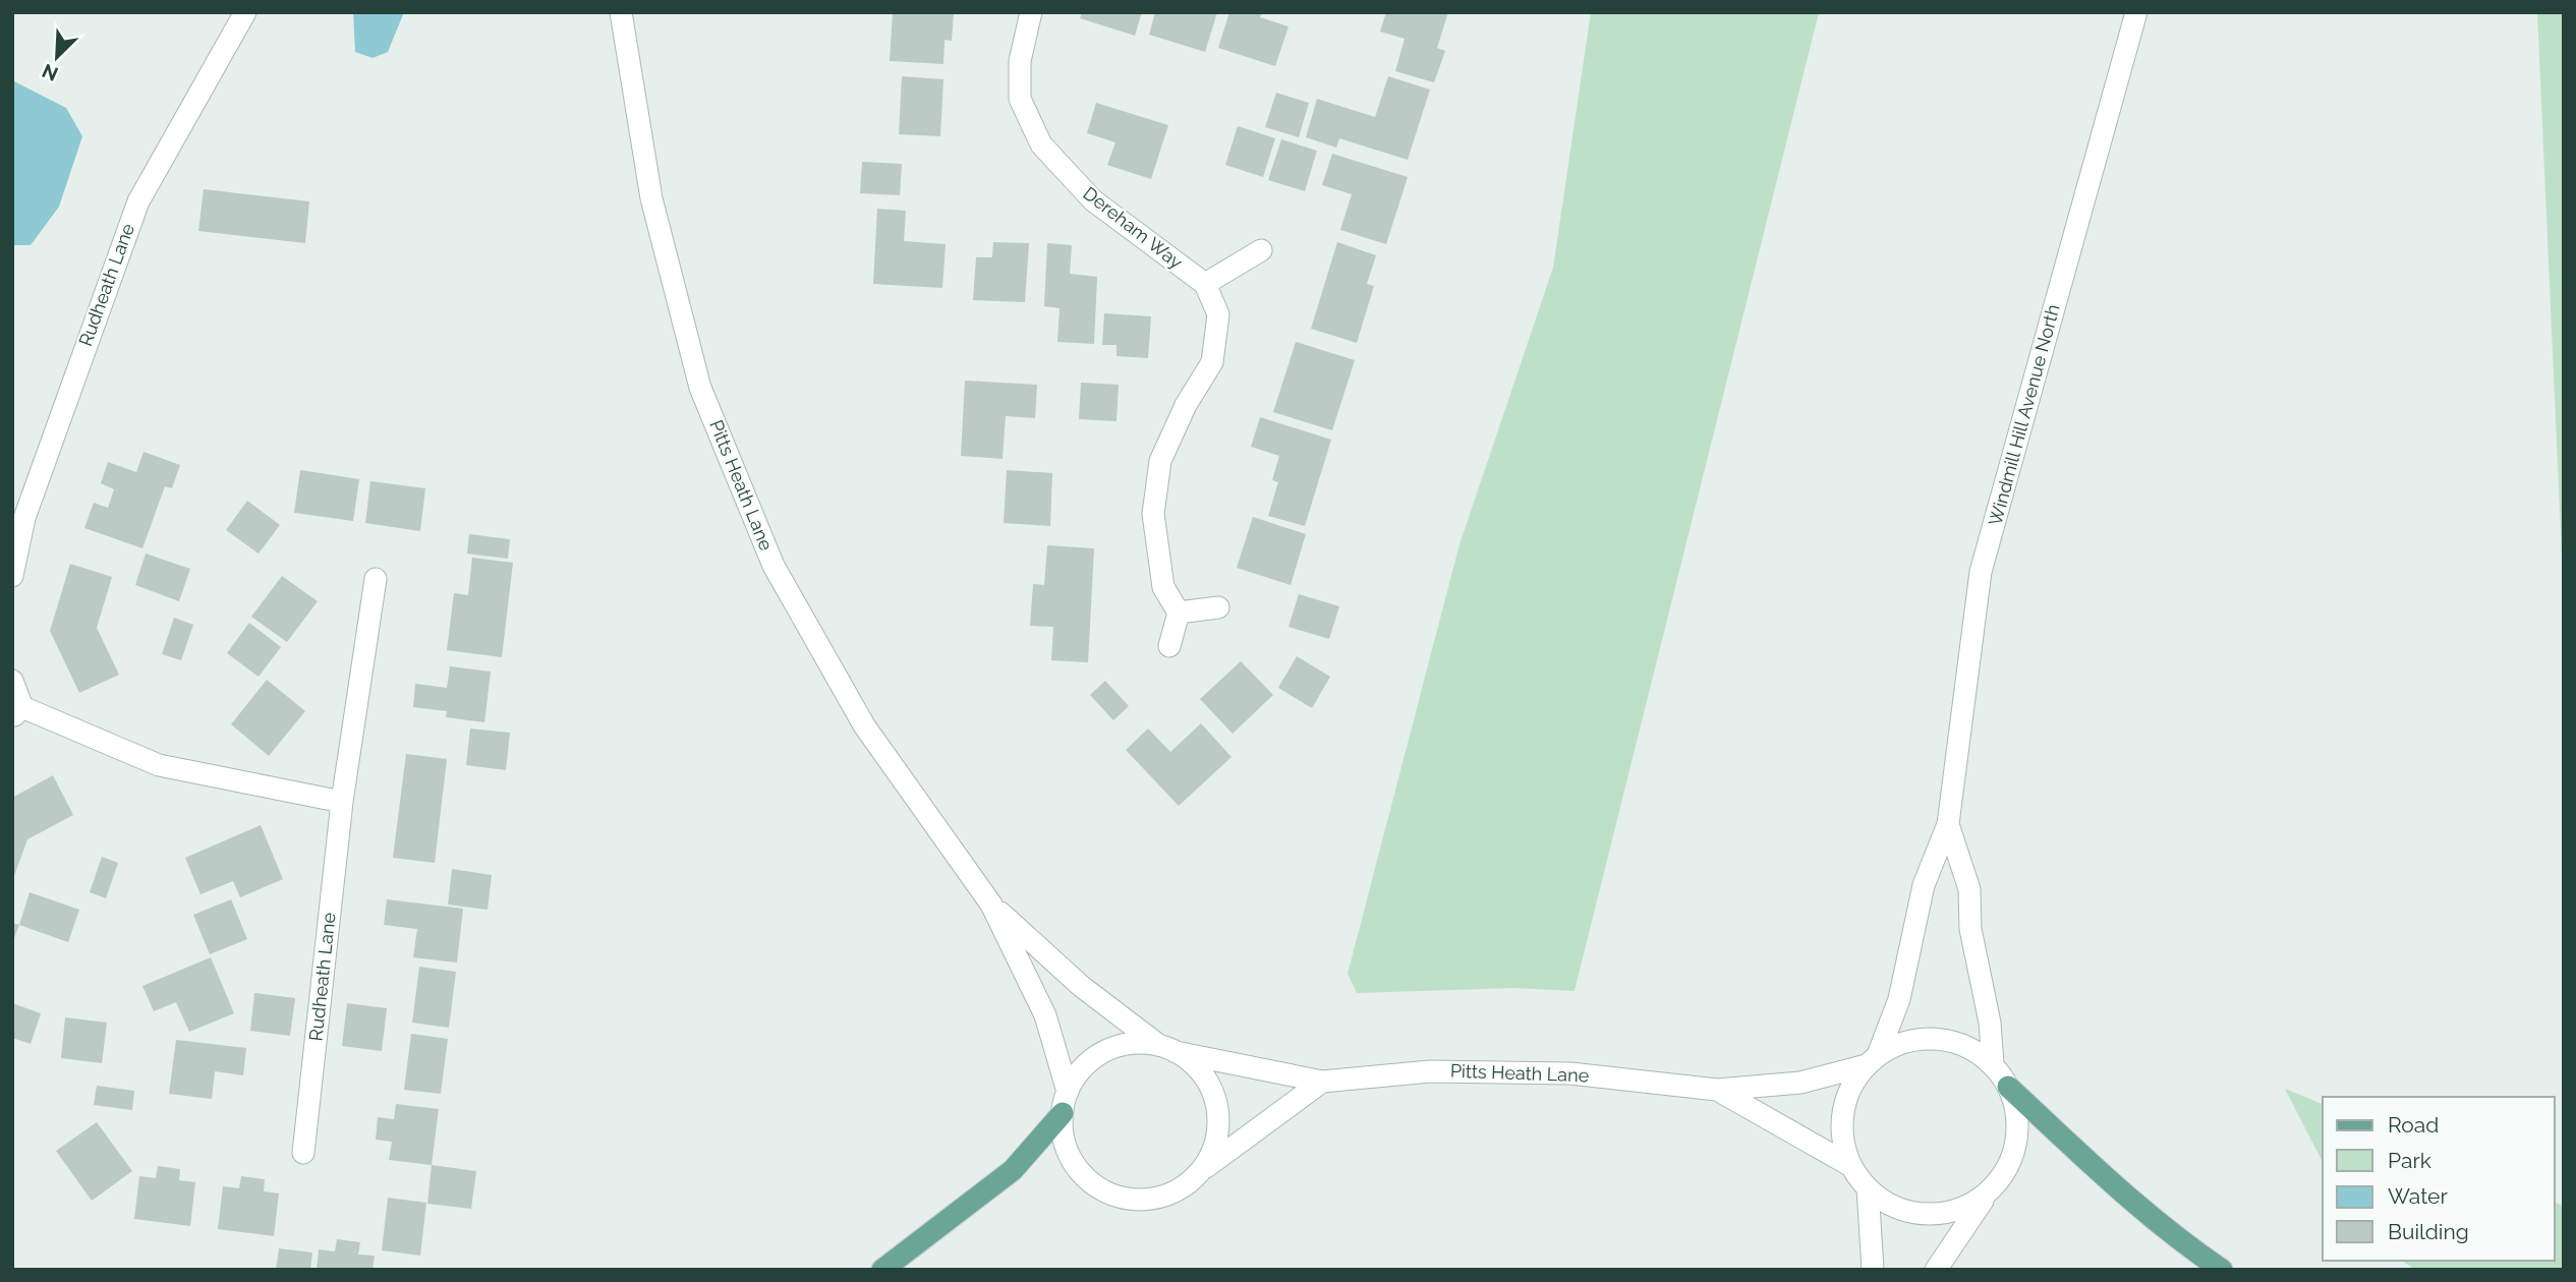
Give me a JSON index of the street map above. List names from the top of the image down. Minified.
{"streets":{"street":["Dereham Way","Rudheath Lane","Windmill Hill Avenue North","Pitts Heath Lane"]},"crossings":[["Windmill Hill Avenue North","Pitts Heath Lane"]],"legend":["Road","Park","Water","Building"],"north":"bottom left"}
